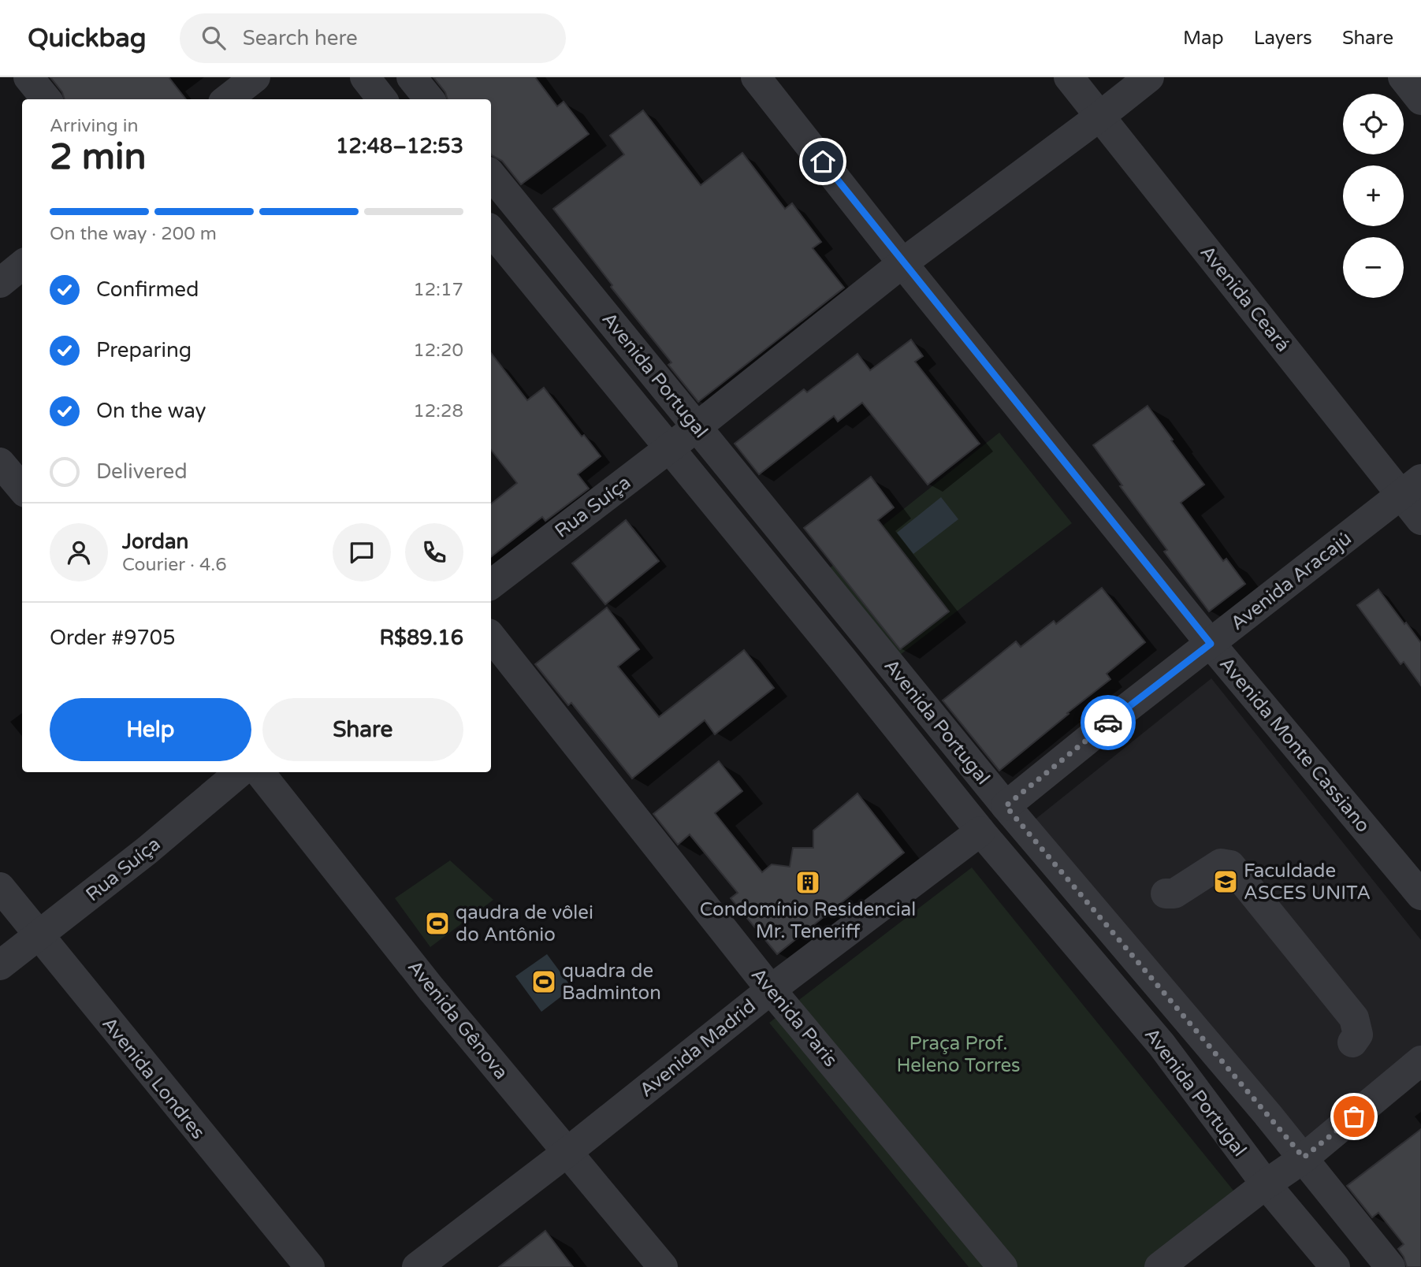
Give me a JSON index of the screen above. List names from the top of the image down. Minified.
{"streets":{"street":["Avenida Ceará","Avenida Portugal","Rua Suíça","Avenida Aracajú","Avenida Monte Cassiano","Avenida Paris","Avenida Gênova","Avenida Madrid","Avenida Londres"]},"crossings":[["Avenida Ceará","Rua Suíça"],["Avenida Ceará","Avenida Aracajú"],["Avenida Portugal","Rua Suíça"],["Avenida Portugal","Avenida Aracajú"],["Avenida Portugal","Avenida Madrid"],["Rua Suíça","Avenida Monte Cassiano"],["Rua Suíça","Avenida Londres"],["Avenida Aracajú","Avenida Monte Cassiano"],["Avenida Paris","Avenida Madrid"],["Avenida Gênova","Avenida Madrid"]],"parks":["Praça Prof. Heleno Torres"],"places":{"school or university":["Faculdade ASCES UNITA"],"building":["Condomínio Residencial Mr. Teneriff"],"sports":["qaudra de vôlei do Antônio","quadra de Badminton"]},"page":{"header":"Quickbag","search":"Search here","nav":["Map","Layers","Share"],"map_buttons":["+","−"],"heading":["2 min","Arriving in","12:48–12:53"],"panel":["Jordan","Courier · 4.6","Order #9705","R$89.16"],"bar":"On the way · 200 m","list":[["Confirmed","12:17"],["Preparing","12:20"],["On the way","12:28"],"Delivered"],"buttons":["Help","Share"]}}
